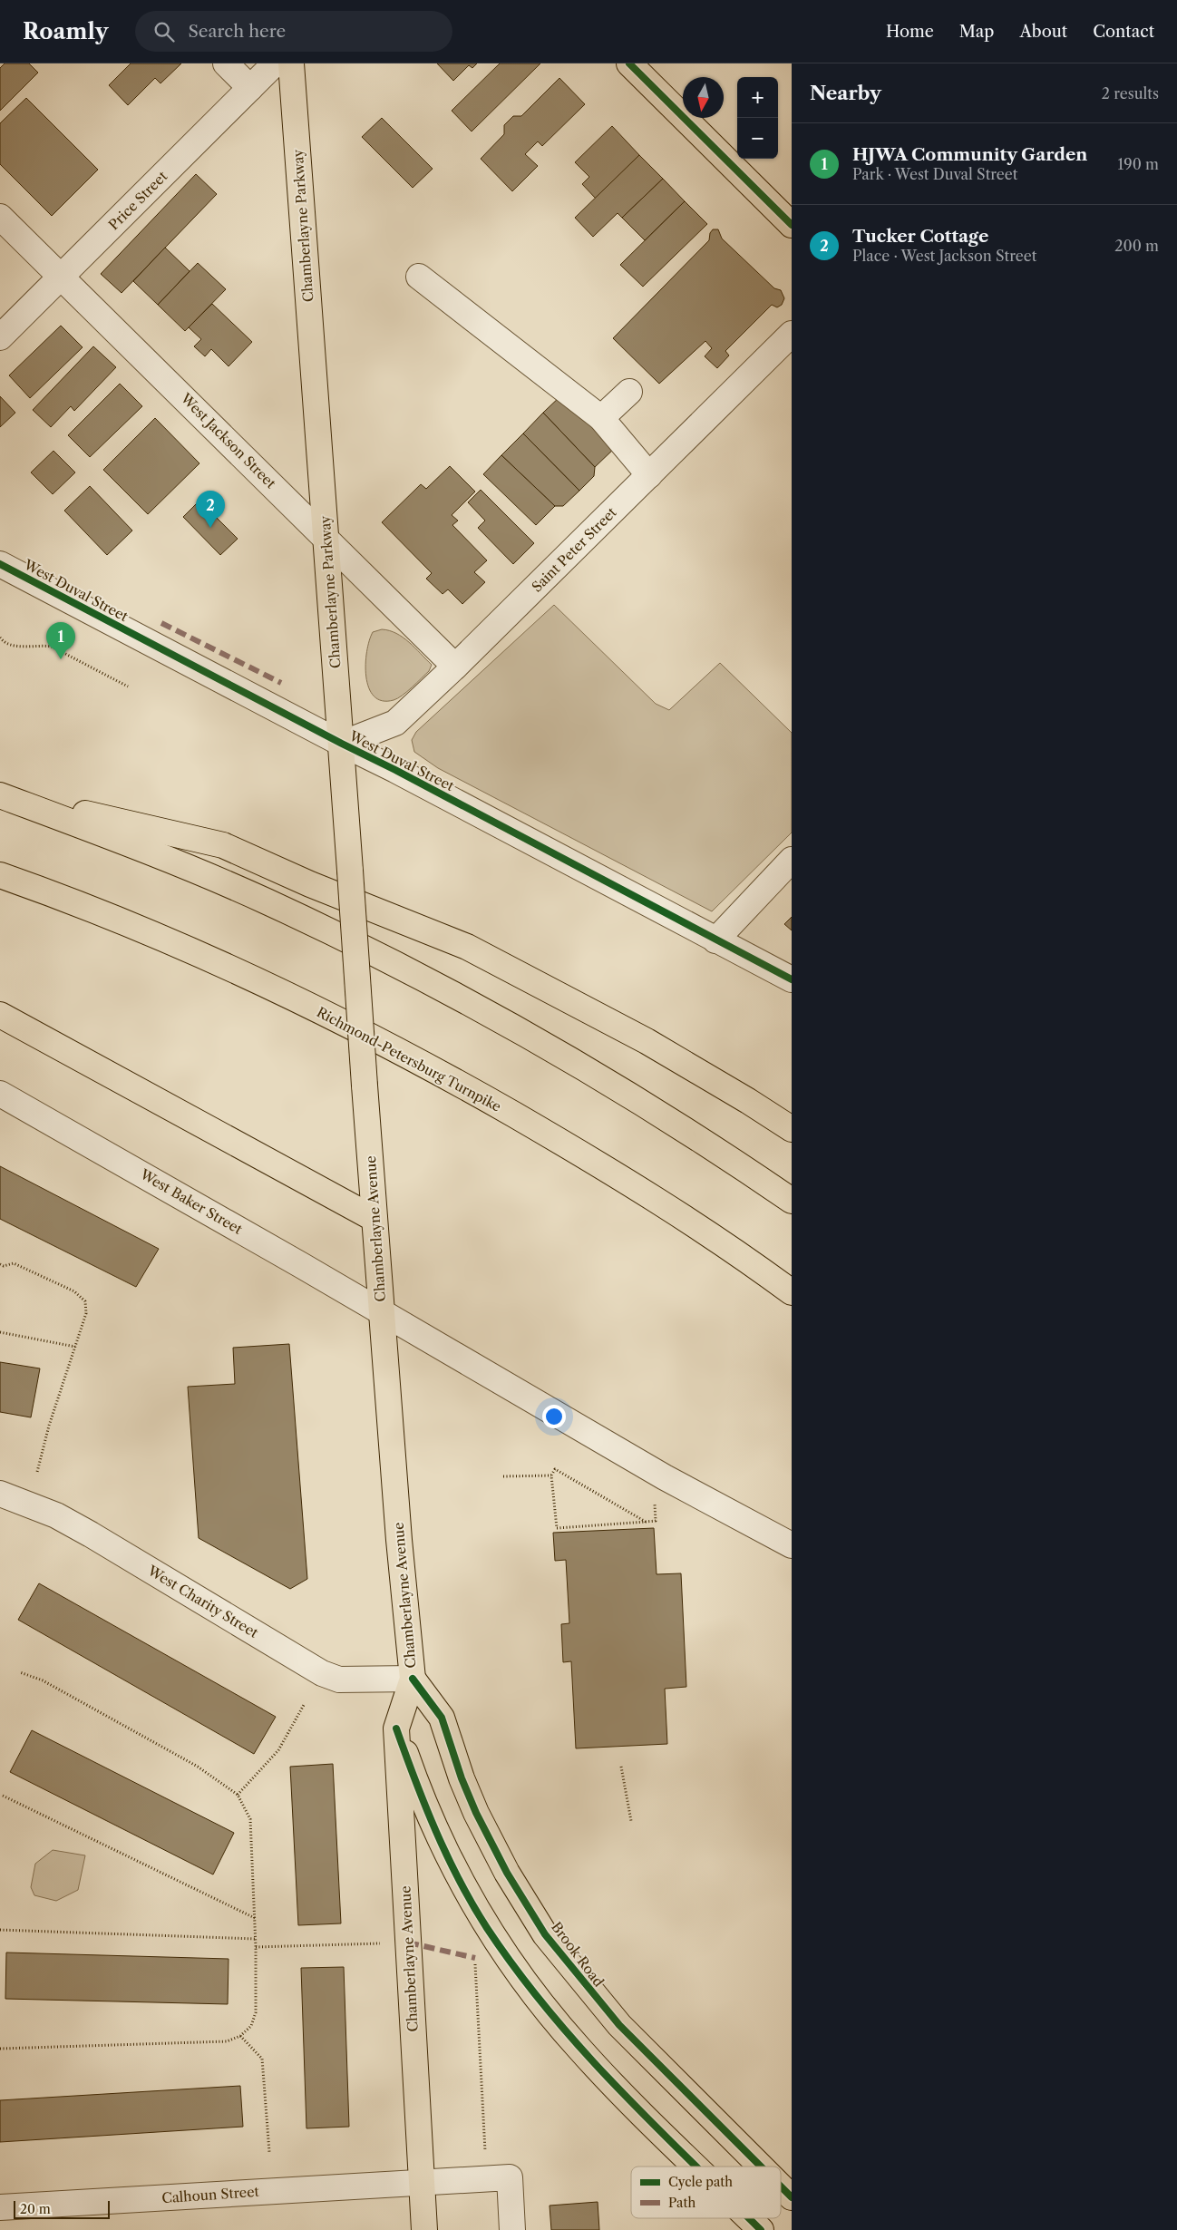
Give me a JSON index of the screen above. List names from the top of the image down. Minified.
{"streets":{"main road":["Chamberlayne Parkway","Richmond-Petersburg Turnpike","Chamberlayne Avenue","Brook Road"],"street":["Price Street","West Jackson Street","Saint Peter Street","West Duval Street","West Baker Street","West Charity Street","Calhoun Street"]},"crossings":[["Price Street","West Jackson Street"],["Chamberlayne Parkway","West Jackson Street"],["Chamberlayne Parkway","Saint Peter Street"],["Chamberlayne Parkway","West Duval Street"],["Chamberlayne Parkway","Chamberlayne Avenue"],["West Jackson Street","Saint Peter Street"],["Saint Peter Street","West Duval Street"],["West Baker Street","Chamberlayne Avenue"],["Chamberlayne Avenue","West Charity Street"],["Chamberlayne Avenue","Brook Road"],["Chamberlayne Avenue","Calhoun Street"],["West Charity Street","Brook Road"]],"legend":["Cycle path","Path"],"scale_bar":"20 m","north":"bottom","page":{"header":"Roamly","search":"Search here","nav":["Home","Map","About","Contact"],"heading":["Nearby","2 results"],"map_buttons":["+","−"],"list":[{"mark":"1","name":"HJWA Community Garden","note":"Park · West Duval Street","value":"190 m"},{"mark":"2","name":"Tucker Cottage","note":"Place · West Jackson Street","value":"200 m"}],"pins":["2","1"],"scale":"20 m"}}
